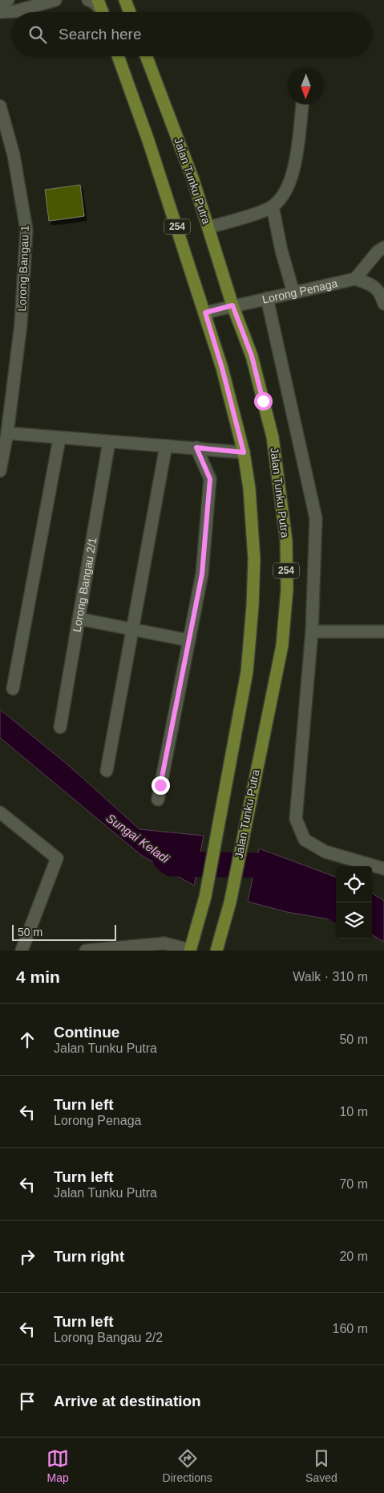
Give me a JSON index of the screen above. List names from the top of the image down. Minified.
{"streets":{"main road":["Jalan Tunku Putra","254"],"street":["Lorong Bangau 1","Lorong Penaga","Lorong Bangau 2/1"]},"crossings":[["Jalan Tunku Putra","Lorong Penaga"],["254","Lorong Penaga"]],"water":["Sungai Keladi"],"scale_bar":"50 m","north":"bottom","page":{"search":"Search here","scale":"50 m","heading":["4 min","Walk · 310 m"],"list":[["Continue","Jalan Tunku Putra","50 m"],["Turn left","Lorong Penaga","10 m"],["Turn left","Jalan Tunku Putra","70 m"],["Turn right","20 m"],["Turn left","Lorong Bangau 2/2","160 m"],"Arrive at destination"],"nav":["Map","Directions","Saved"]}}
